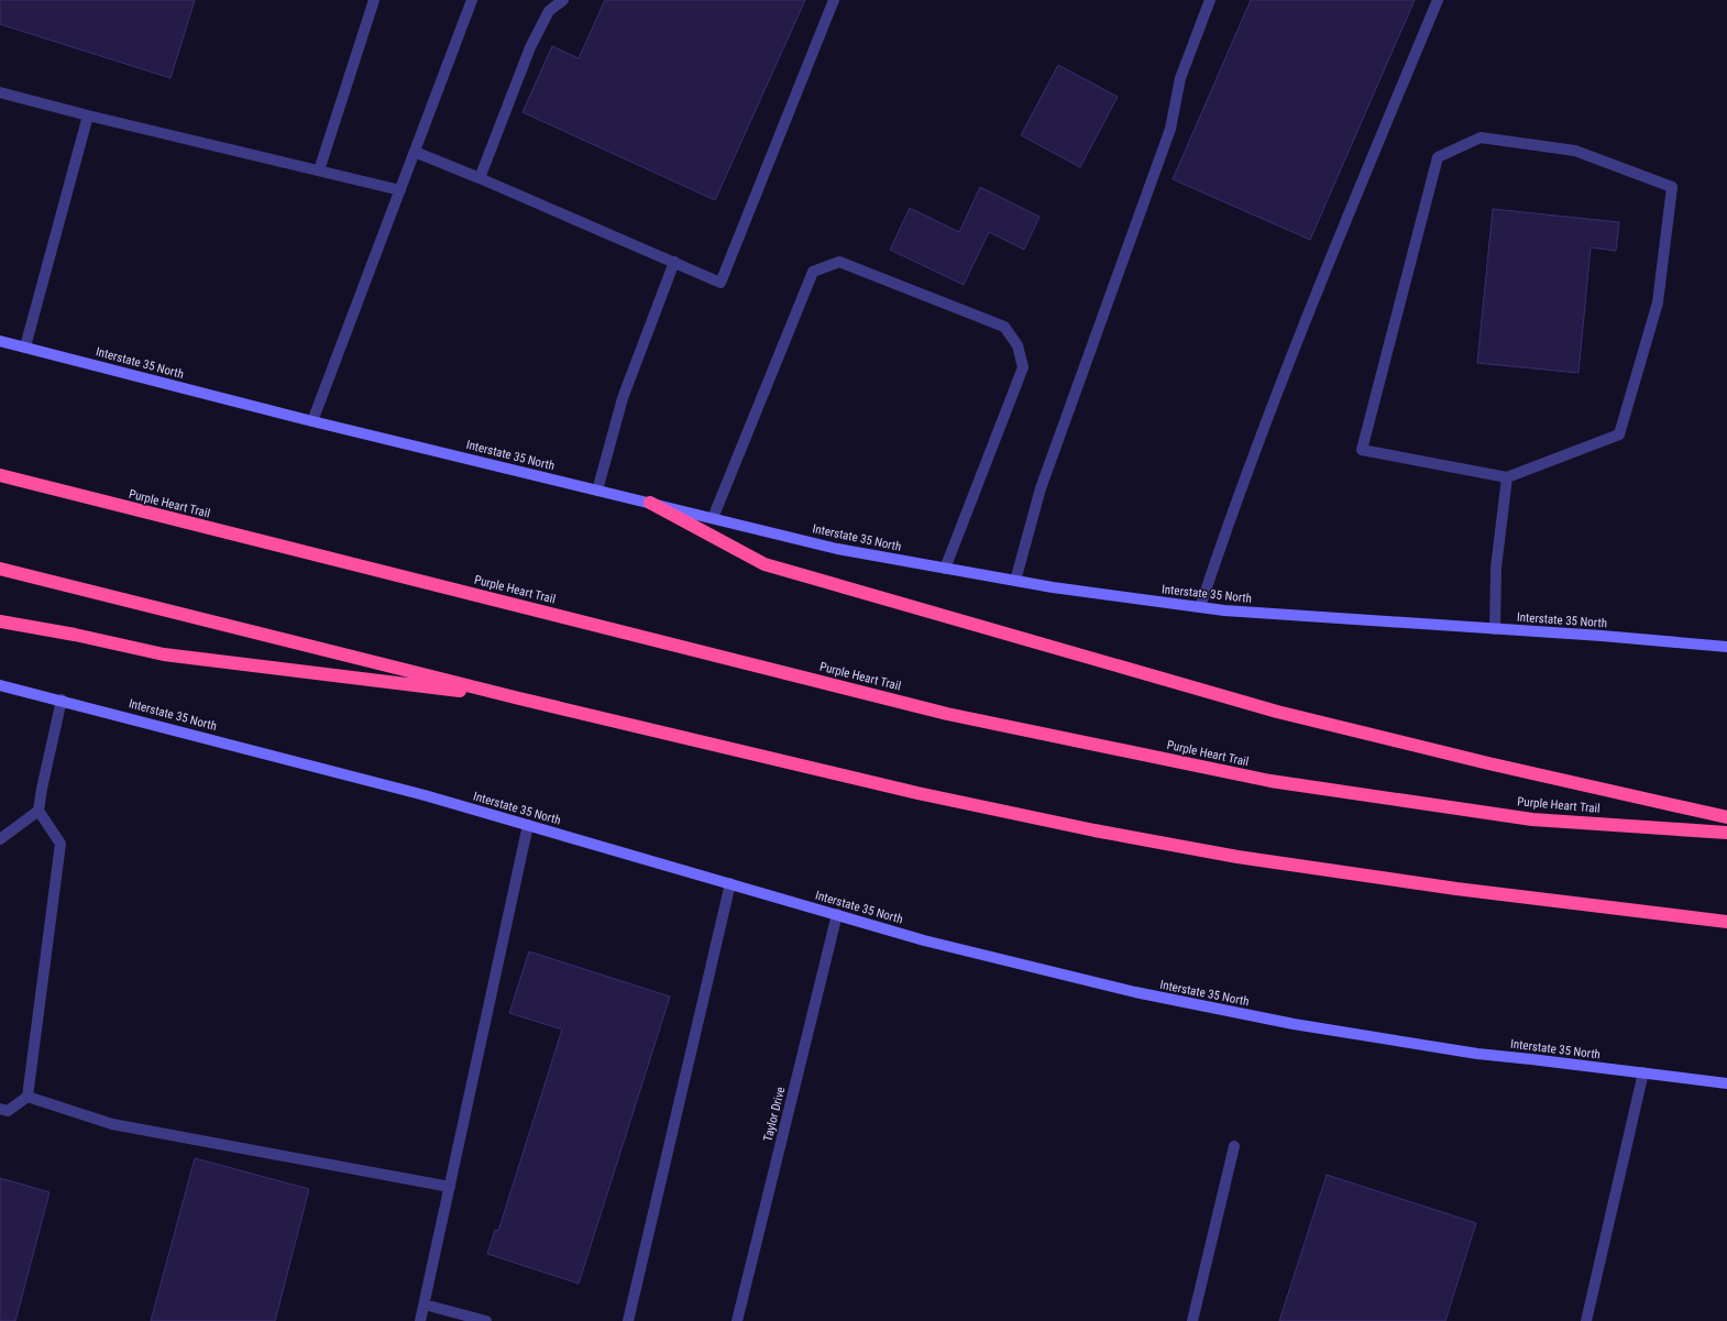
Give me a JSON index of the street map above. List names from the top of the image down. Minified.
{"streets":{"highway":["Purple Heart Trail"],"main road":["Interstate 35 North"],"lane":["Taylor Drive"]},"crossings":[["Interstate 35 North","Taylor Drive"]]}
